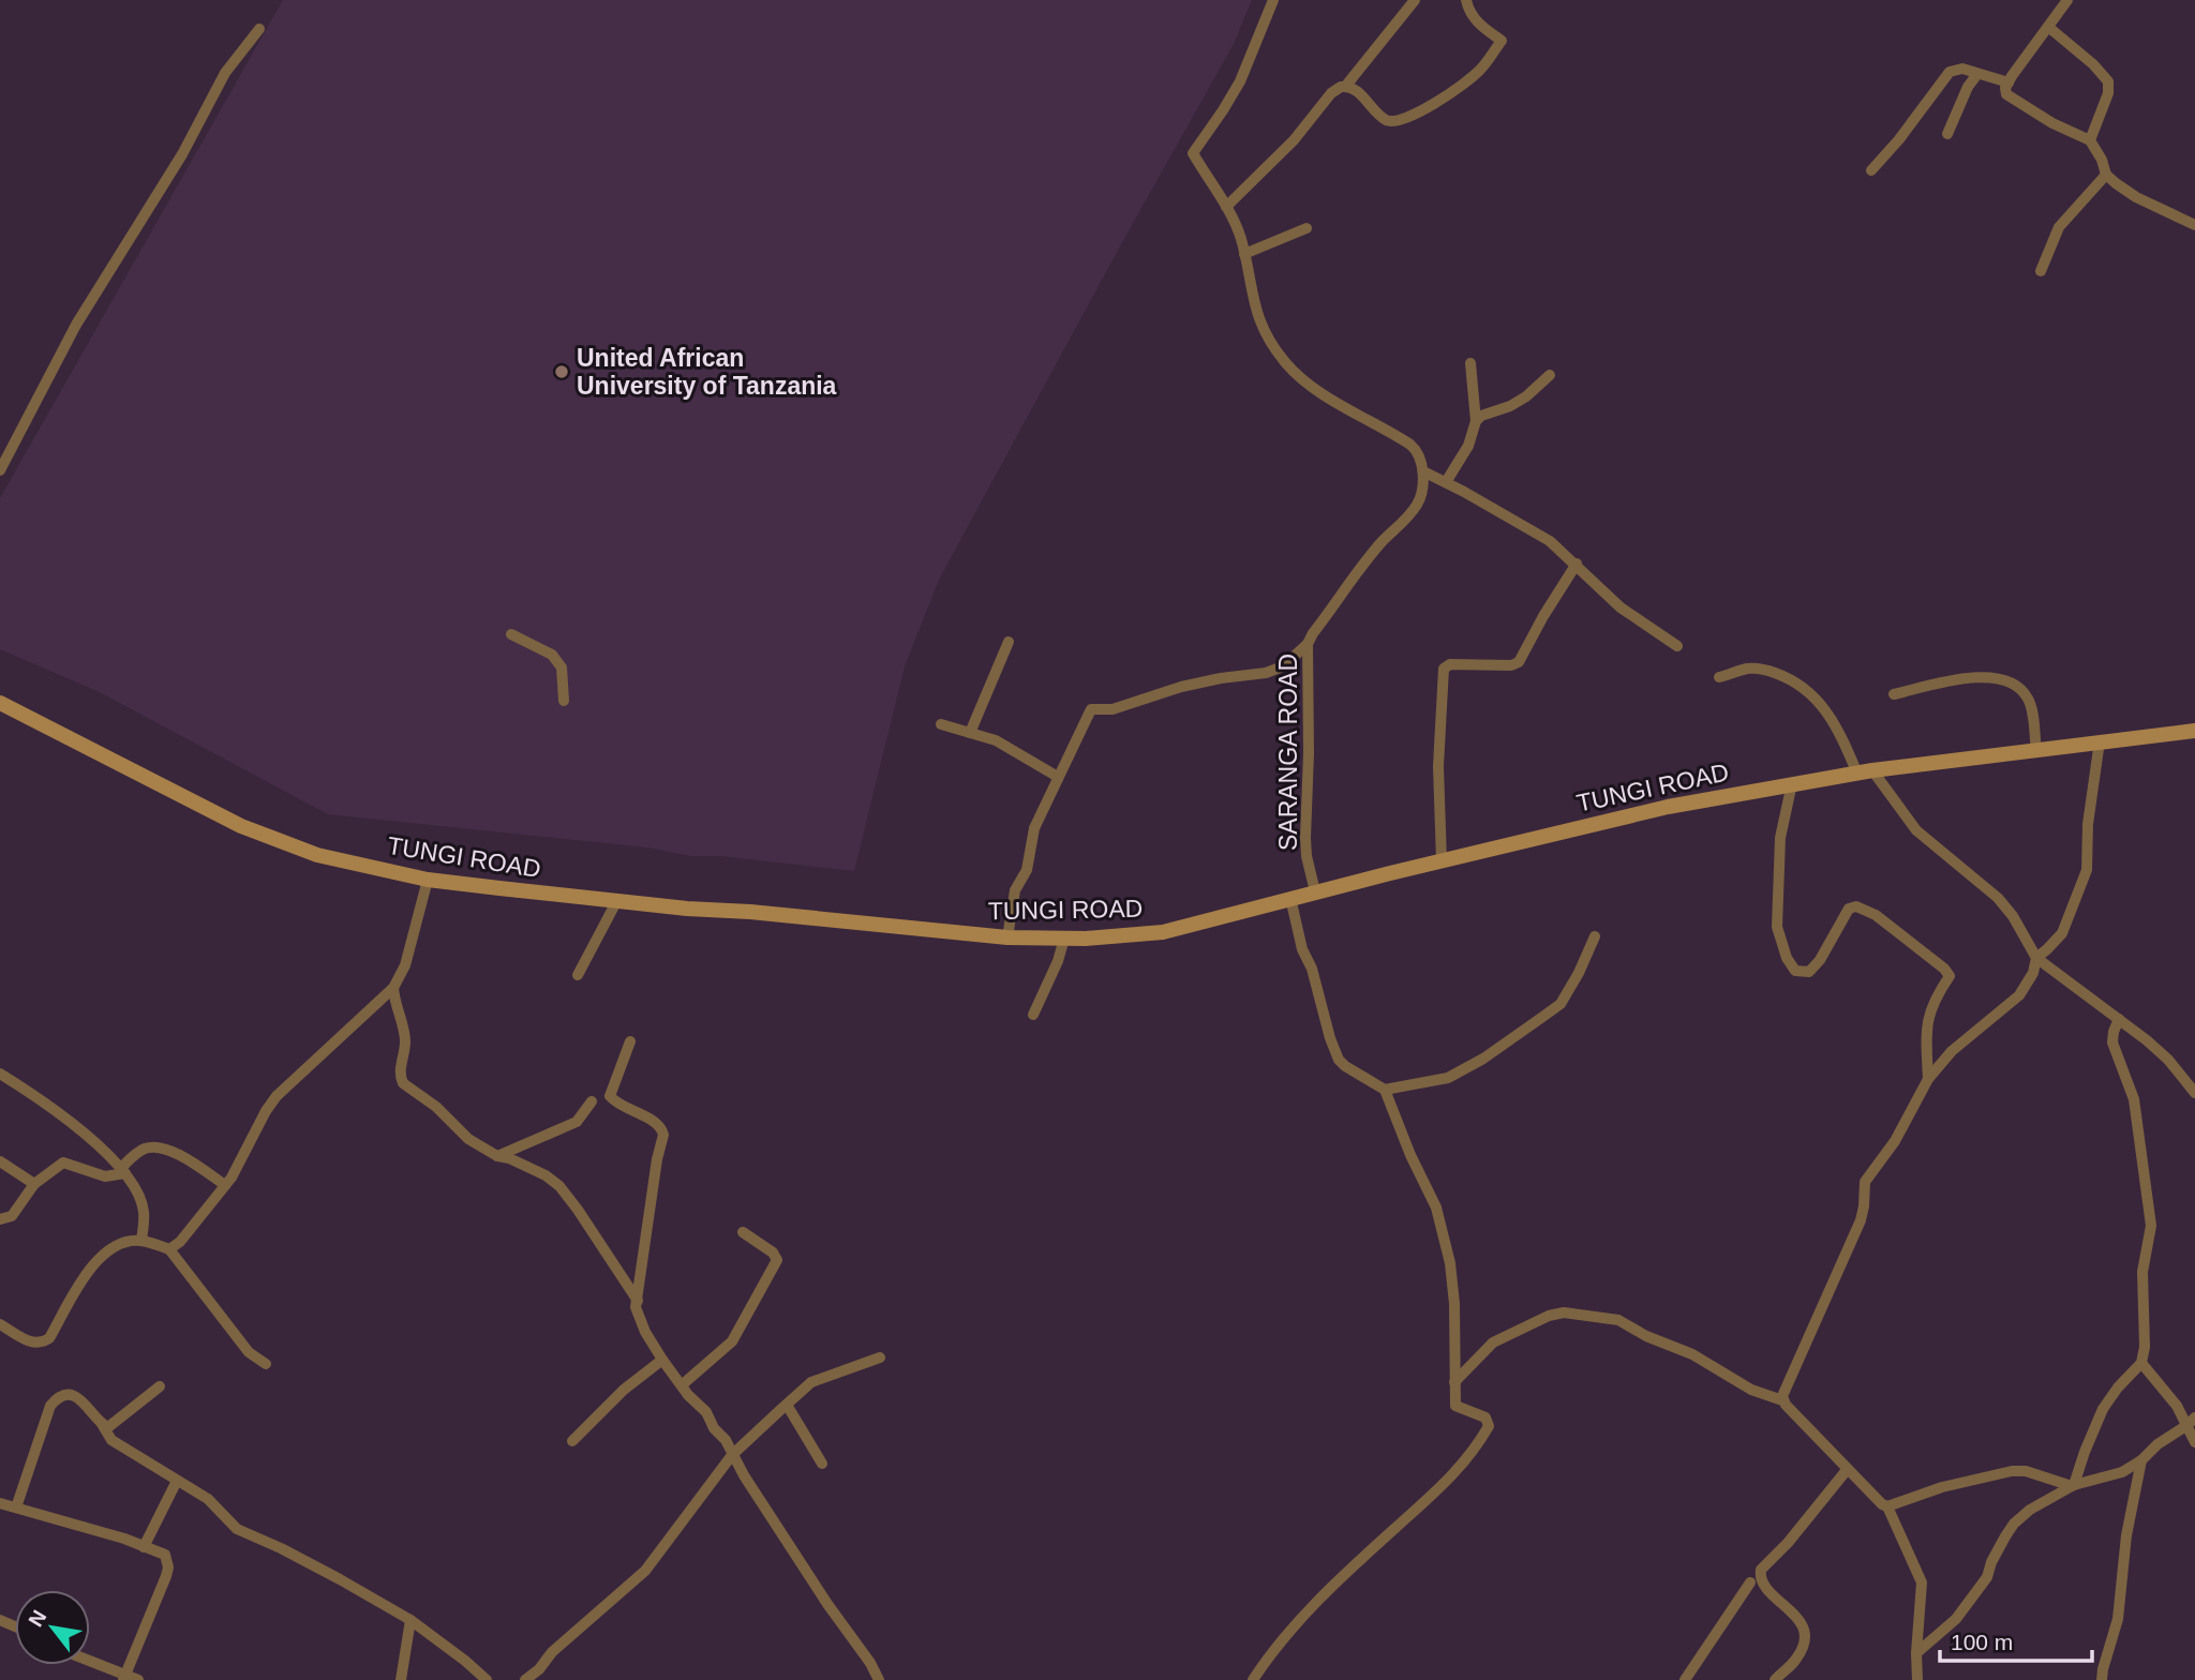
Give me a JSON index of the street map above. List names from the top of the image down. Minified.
{"streets":{"main road":["TUNGI ROAD"],"street":["SARANGA ROAD"]},"crossings":[["SARANGA ROAD","TUNGI ROAD"]],"places":["United African University of Tanzania"],"scale_bar":"100 m","north":"top left"}
